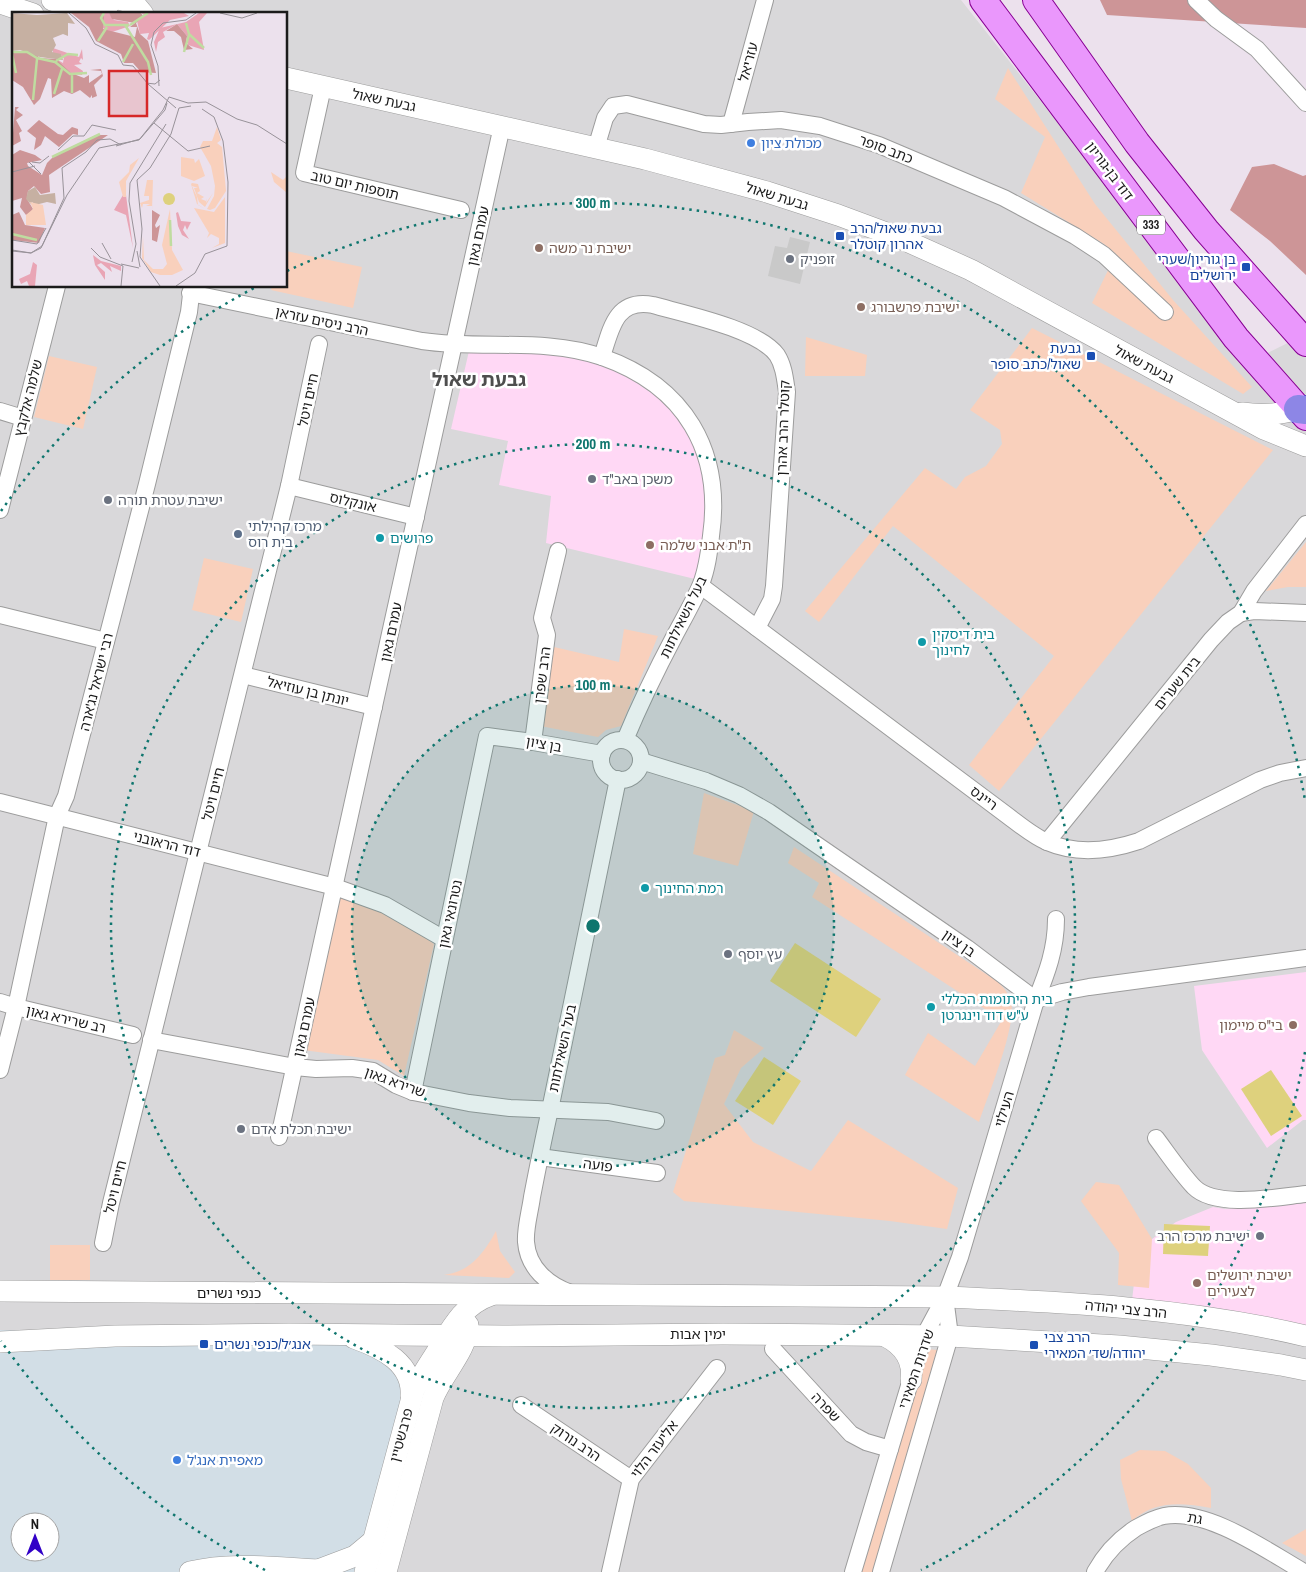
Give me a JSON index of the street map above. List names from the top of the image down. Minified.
{"streets":{"main road":["דוד בן-גוריון","333"],"street":["עזריאל","גבעת שאול","כתב סופר","תוספות יום טוב","עמרם גאון","הרב ניסים עזראן","שלמה אלקבץ","חיים ויטל","קוטלר הרב אהרן","אונקלוס","בעל השאילתות","הרב שפרן","רבי ישראל נג'ארה","בית שערים","יונתן בן עוזיאל","בן ציון","ריינס","דוד הראובני","נטרונאי גאון","רב שרירא גאון","שרירא גאון","העילוי","פועה","כנפי נשרים","הרב צבי יהודה","ימין אבות","שדרות המאירי","שפרה","פרבשטיין","הרב נורוק","אליעזר הלוי","גת"]},"crossings":[["עזריאל","כתב סופר"],["גבעת שאול","כתב סופר"],["גבעת שאול","דוד בן-גוריון"],["גבעת שאול","תוספות יום טוב"],["גבעת שאול","עמרם גאון"],["עמרם גאון","הרב ניסים עזראן"],["עמרם גאון","אונקלוס"],["עמרם גאון","בעל השאילתות"],["עמרם גאון","יונתן בן עוזיאל"],["עמרם גאון","דוד הראובני"],["עמרם גאון","שרירא גאון"],["הרב ניסים עזראן","בעל השאילתות"],["הרב ניסים עזראן","רבי ישראל נג'ארה"],["חיים ויטל","אונקלוס"],["חיים ויטל","יונתן בן עוזיאל"],["חיים ויטל","דוד הראובני"],["חיים ויטל","שרירא גאון"],["קוטלר הרב אהרן","בעל השאילתות"],["קוטלר הרב אהרן","ריינס"],["בעל השאילתות","בן ציון"],["בעל השאילתות","ריינס"],["בעל השאילתות","שרירא גאון"],["בעל השאילתות","פועה"],["הרב שפרן","בן ציון"],["רבי ישראל נג'ארה","דוד הראובני"],["רבי ישראל נג'ארה","רב שרירא גאון"],["בית שערים","ריינס"],["בן ציון","נטרונאי גאון"],["בן ציון","העילוי"],["דוד הראובני","נטרונאי גאון"],["נטרונאי גאון","שרירא גאון"],["העילוי","הרב צבי יהודה"],["העילוי","שדרות המאירי"],["כנפי נשרים","פרבשטיין"],["הרב צבי יהודה","שדרות המאירי"],["ימין אבות","שדרות המאירי"],["ימין אבות","פרבשטיין"],["שדרות המאירי","שפרה"],["הרב נורוק","אליעזר הלוי"]],"districts":["גבעת שאול"],"places":{"other":["מכולת ציון","ישיבת נר משה","זופניק","ישיבת פרשבורג","משכן באב\"ד","ישיבת עטרת תורה","מרכז קהילתי בית רוס","פרושים","ת\"ת אבני שלמה","בית דיסקין לחינוך","רמת החינוך","עץ יוסף","בית היתומות הכללי ע\"ש דוד וינגרטן","בי\"ס מיימון","ישיבת תכלת אדם","ישיבת מרכז הרב","ישיבת ירושלים לצעירים","מאפיית אנג'ל"],"transit":["גבעת שאול/הרב אהרון קוטלר","בן גוריון/שערי ירושלים","גבעת שאול/כתב סופר","אנג׳ל/כנפי נשרים","הרב צבי יהודה/שד׳ המאירי"]},"north":"top","rings":["300 m","200 m","100 m"]}
